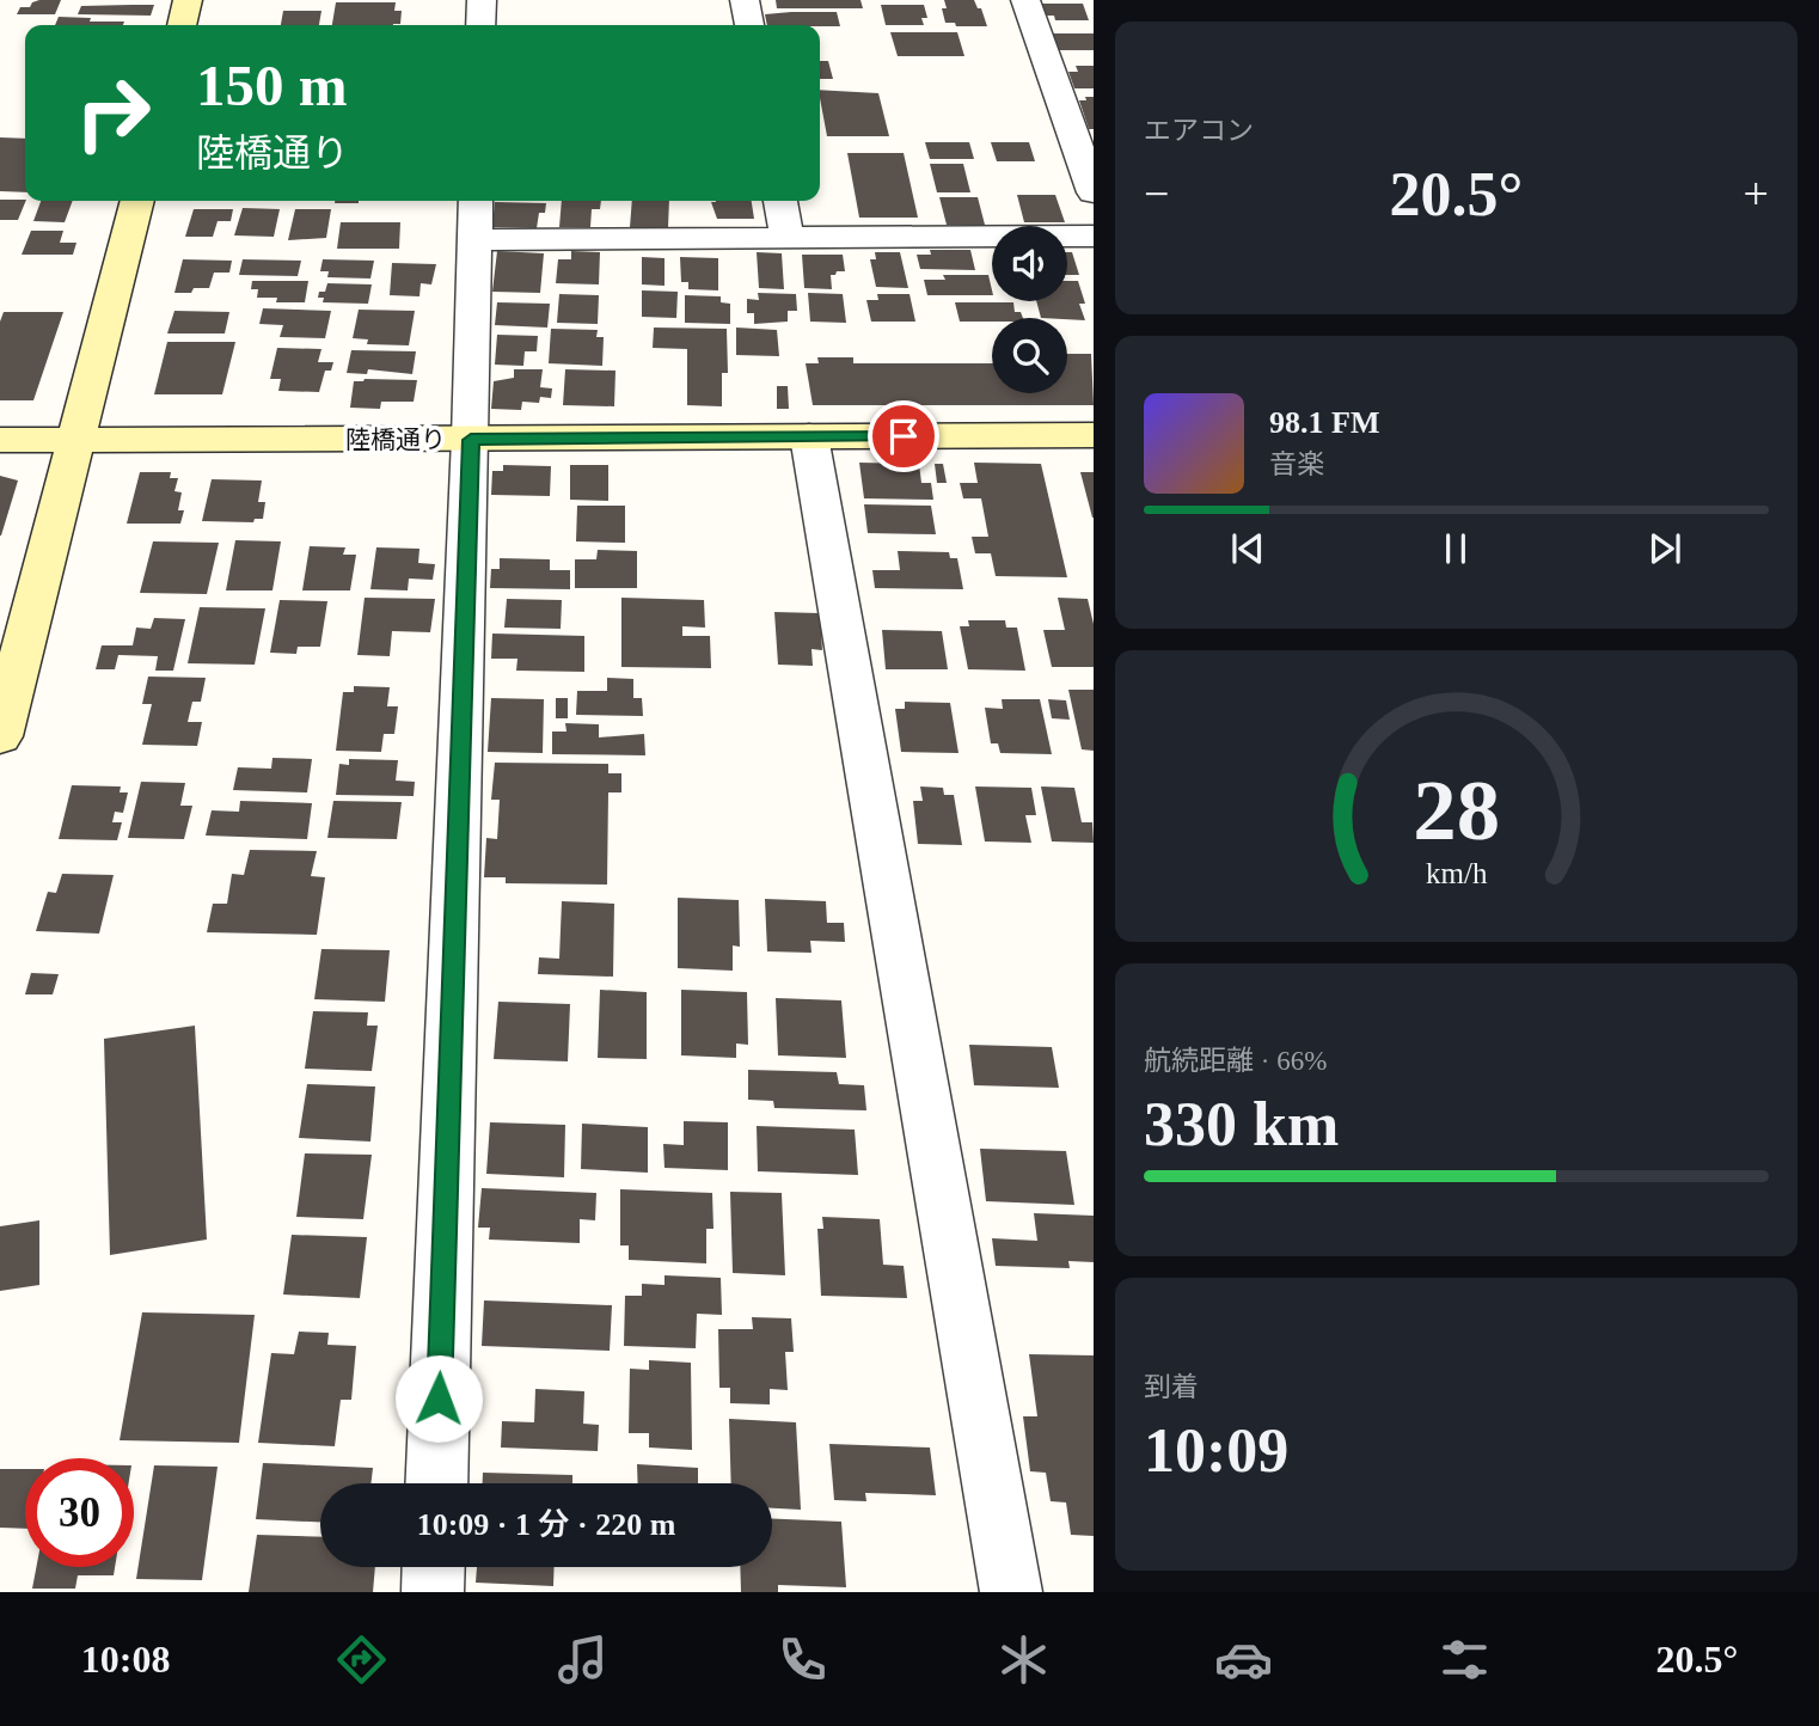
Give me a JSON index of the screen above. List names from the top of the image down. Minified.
{"streets":{"street":["陸橋通り"]},"page":{"tile":["エアコン",["航続距離 · 66%","330 km"],["到着","10:09"]],"turn":["150 m","陸橋通り"],"heat":["−","20.5°","+"],"song":["98.1 FM","音楽"],"limit":"30","trip":"10:09 · 1 分 · 220 m","tabs":["10:08","20.5°"],"gauge":["28","km/h"]}}
